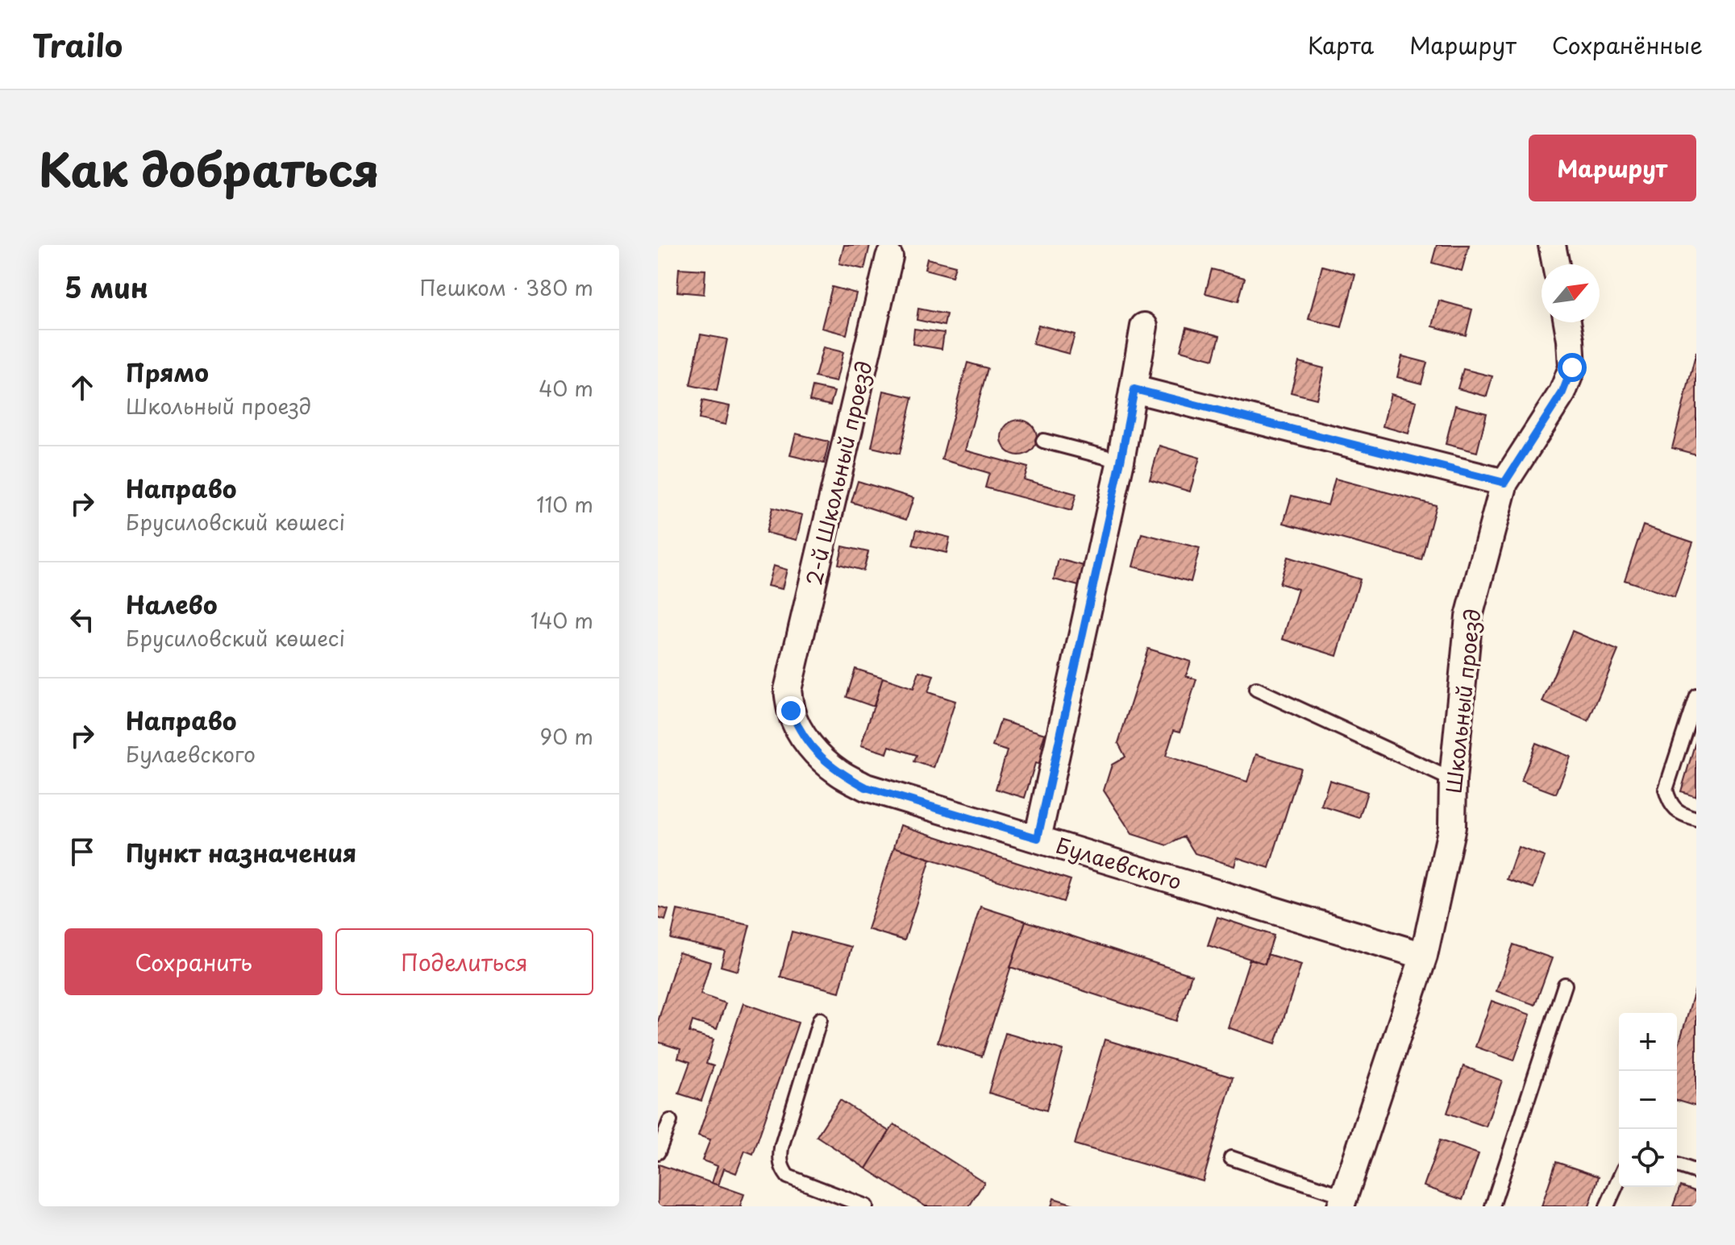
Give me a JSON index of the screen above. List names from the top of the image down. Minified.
{"streets":{"street":["2-й Школьный проезд","Школьный проезд","Булаевского"]},"crossings":[["2-й Школьный проезд","Булаевского"],["Школьный проезд","Булаевского"]],"north":"top right","page":{"header":"Trailo","nav":["Карта","Маршрут","Сохранённые"],"title":"Как добраться","buttons":["Маршрут",["Сохранить","Поделиться"]],"heading":["5 мин","Пешком · 380 m"],"list":[["Прямо","Школьный проезд","40 m"],["Направо","Брусиловский көшесі","110 m"],["Налево","Брусиловский көшесі","140 m"],["Направо","Булаевского","90 m"],"Пункт назначения"],"map_buttons":["+","−"]}}
